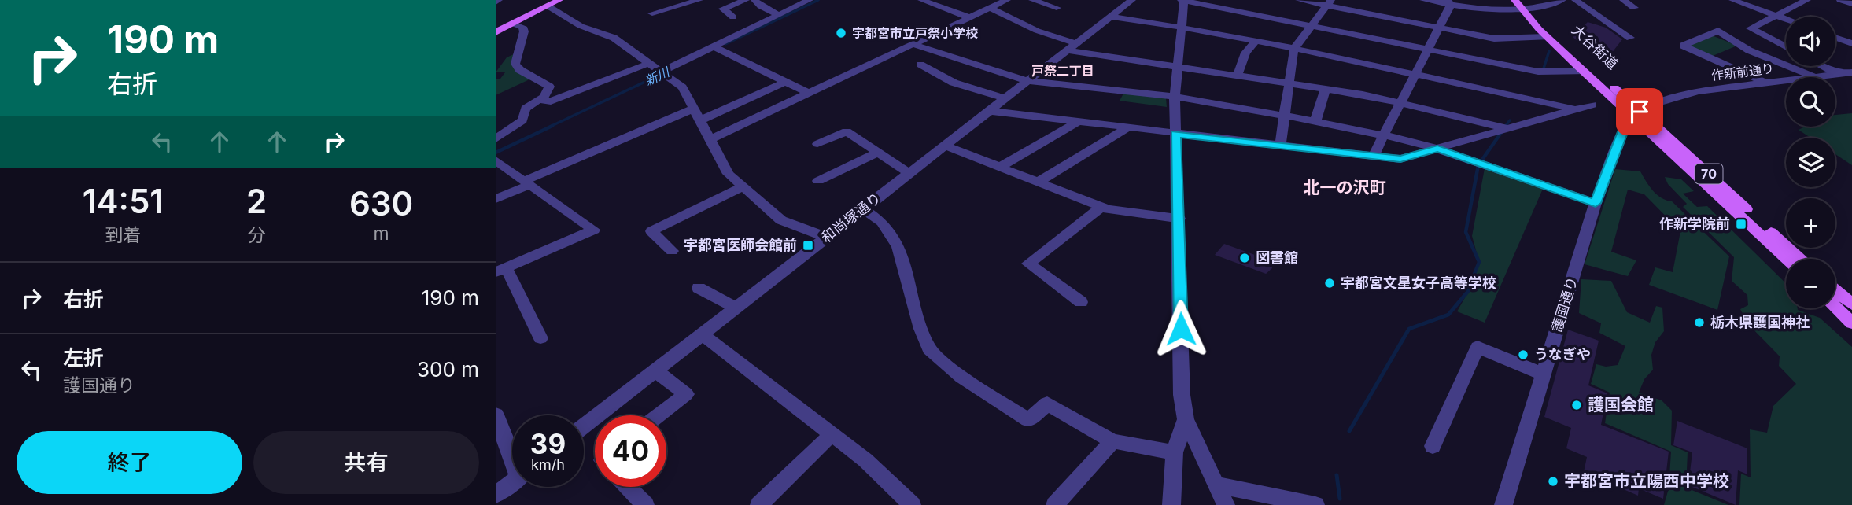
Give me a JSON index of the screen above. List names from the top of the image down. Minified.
{"streets":{"main road":["大谷街道","70"],"street":["作新前通り","和尚塚通り","護国通り"]},"crossings":[["大谷街道","作新前通り"],["大谷街道","護国通り"],["作新前通り","護国通り"]],"districts":["戸祭二丁目","北一の沢町"],"water":["新川"],"places":{"other":["宇都宮市立戸祭小学校","図書館","宇都宮文星女子高等学校","栃木県護国神社","うなぎや","護国会館","宇都宮市立陽西中学校"],"transit":["作新学院前","宇都宮医師会館前"]},"page":{"turn":["190 m","右折"],"map_buttons":["+","−"],"eta":["14:51","到着","2","分","630","m"],"list":[{"name":"右折","value":"190 m"},{"name":"左折","note":"護国通り","value":"300 m"}],"speed":"39 km/h","limit":"40","buttons":["終了","共有"]}}
